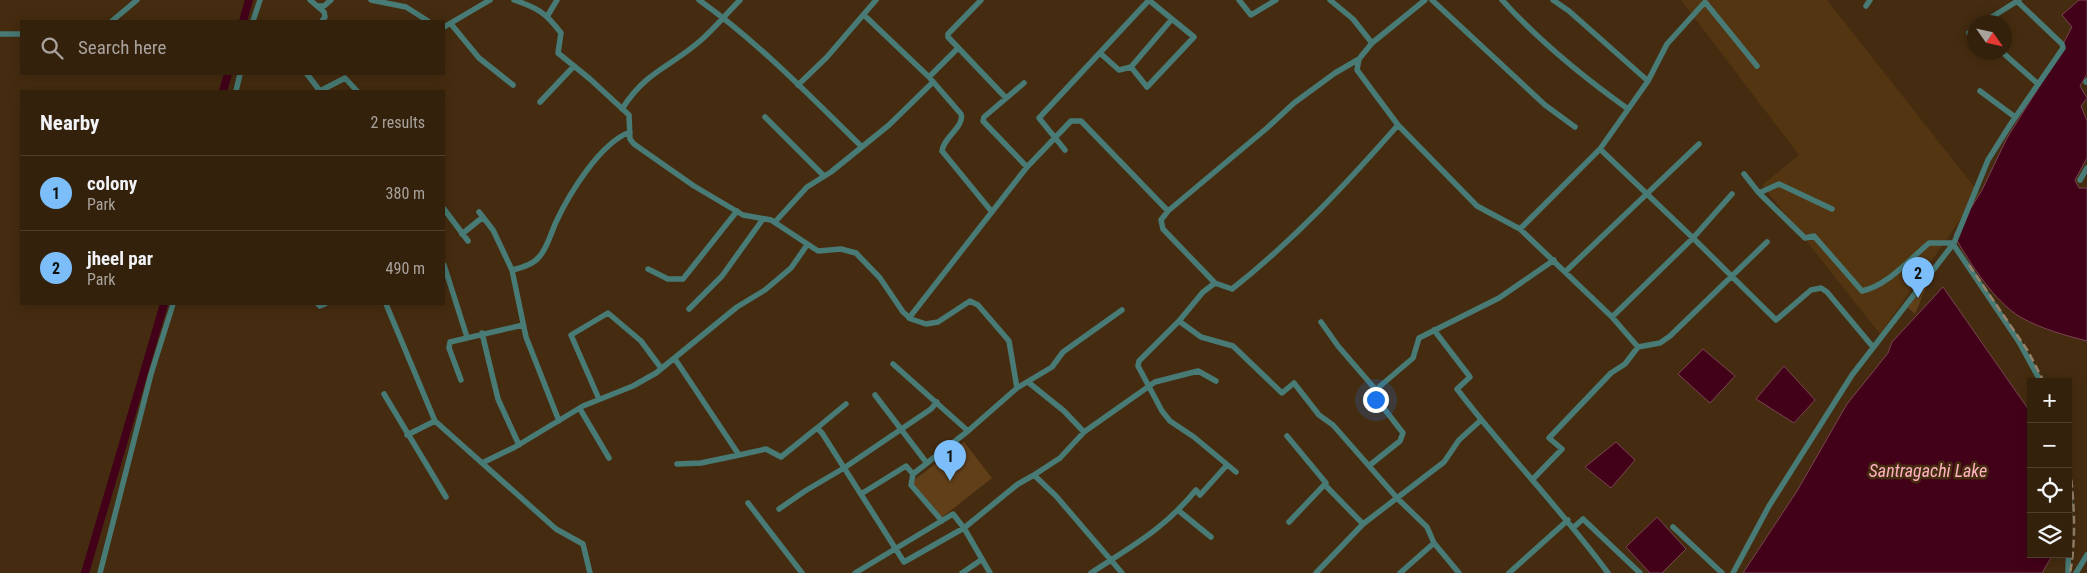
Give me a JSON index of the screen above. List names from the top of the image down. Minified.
{"water":["Santragachi Lake"],"north":"bottom right","page":{"search":"Search here","heading":["Nearby","2 results"],"list":[{"mark":"1","name":"colony","note":"Park","value":"380 m"},{"mark":"2","name":"jheel par","note":"Park","value":"490 m"}],"pins":["2","1"],"map_buttons":["+","−"]}}
